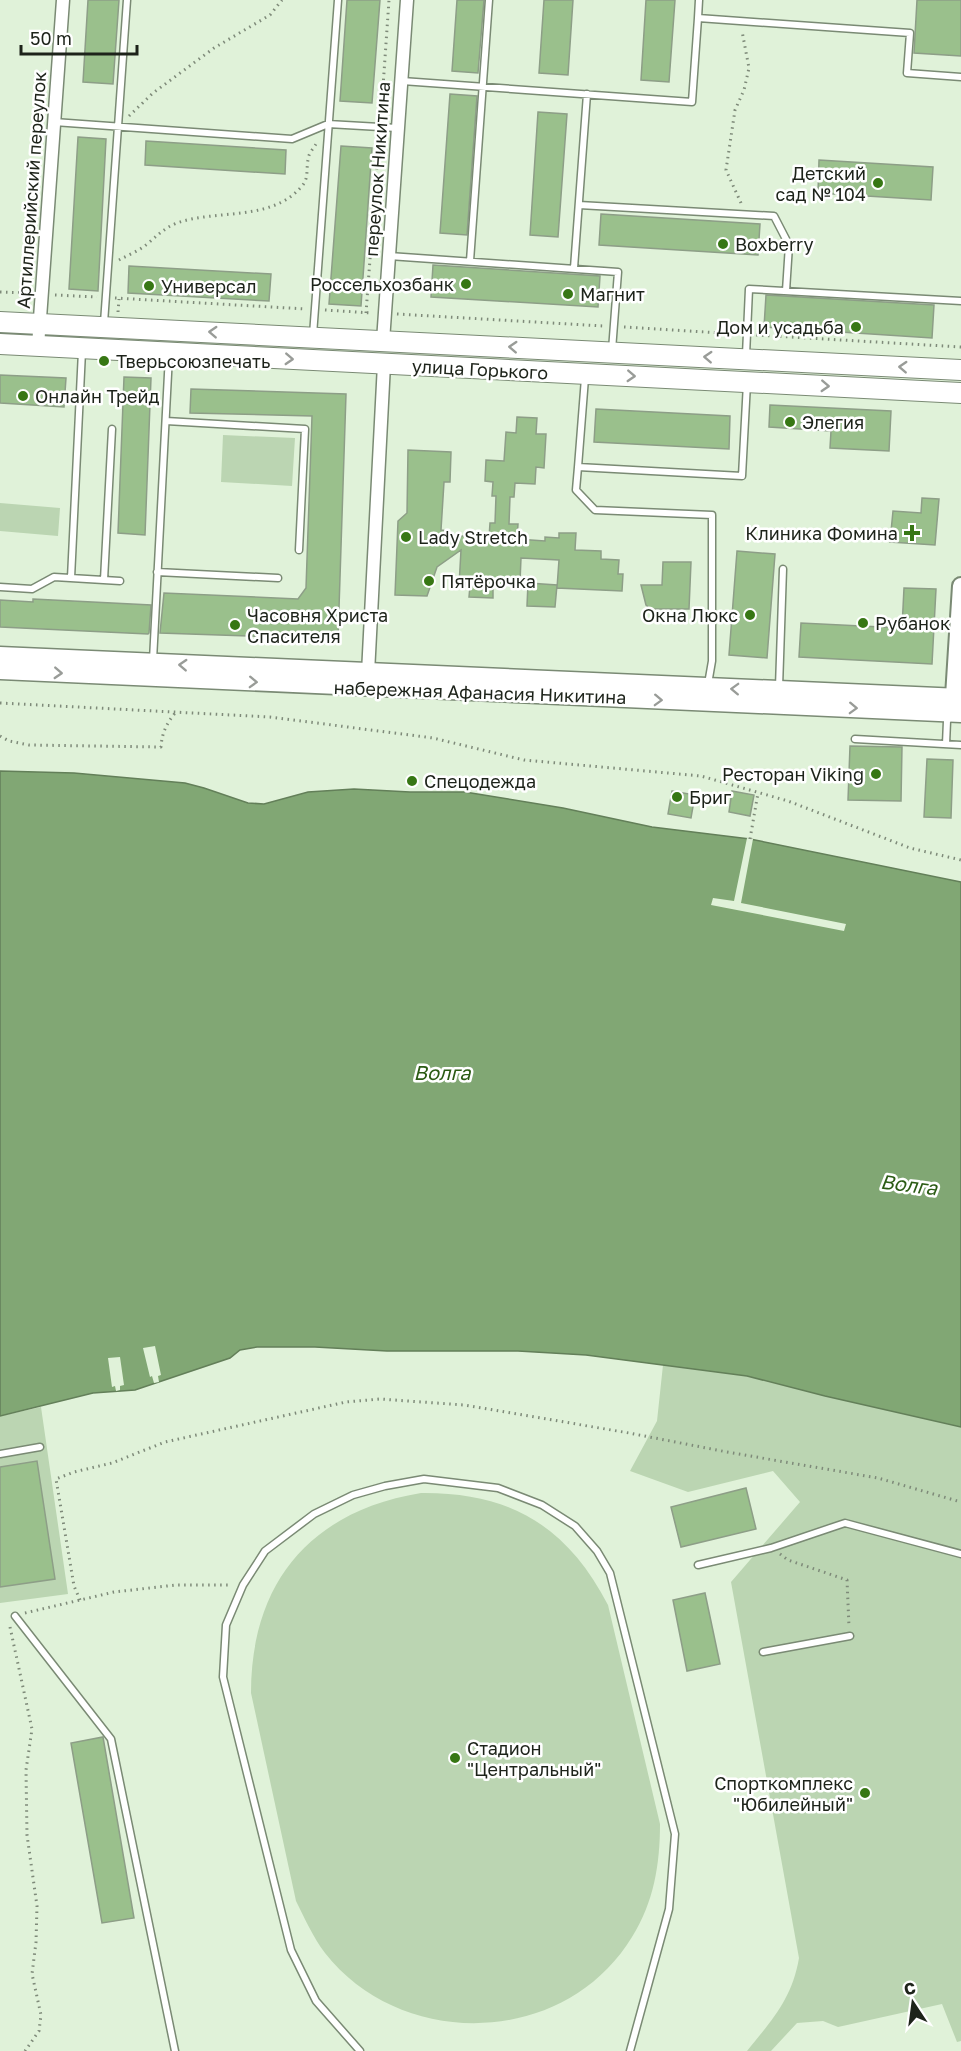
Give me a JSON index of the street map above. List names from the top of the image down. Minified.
{"streets":{"main road":["улица Горького","набережная Афанасия Никитина"],"street":["переулок Никитина","Артиллерийский переулок"]},"crossings":[["переулок Никитина","улица Горького"],["Артиллерийский переулок","улица Горького"]],"water":["Волга"],"places":{"other":["Детский сад № 104","Boxberry","Россельхозбанк","Универсал","Магнит","Дом и усадьба","Тверьсоюзпечать","Онлайн Трейд","Элегия","Lady Stretch","Пятёрочка","Окна Люкс","Рубанок","Часовня Христа Спасителя","Ресторан Viking","Спецодежда","Бриг","Стадион \"Центральный\"","Спорткомплекс \"Юбилейный\""],"health":["Клиника Фомина"]},"scale_bar":"50 m","north":"top"}
